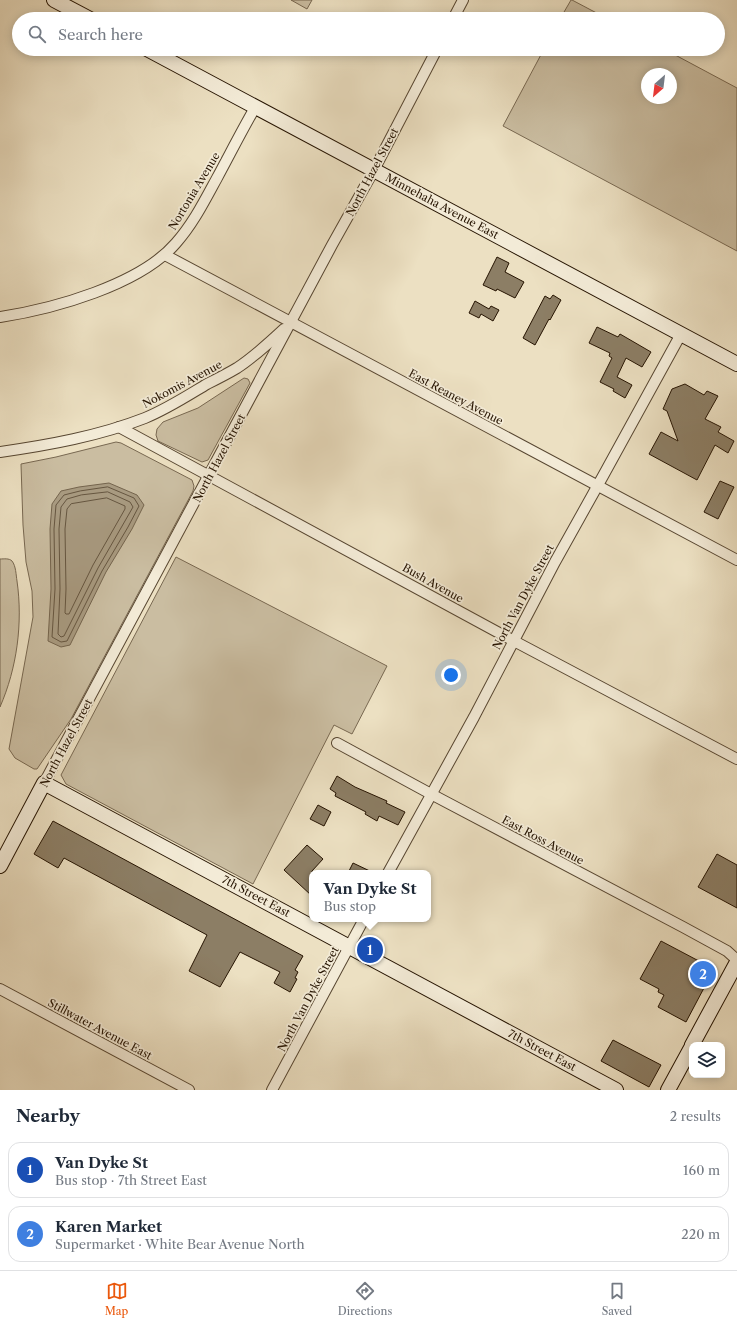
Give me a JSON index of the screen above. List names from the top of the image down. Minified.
{"streets":{"main road":["North Hazel Street","Minnehaha Avenue East","7th Street East"],"street":["Nortonia Avenue","Nokomis Avenue","East Reaney Avenue","Bush Avenue","North Van Dyke Street","East Ross Avenue","Stillwater Avenue East"]},"crossings":[["North Hazel Street","Minnehaha Avenue East"],["North Hazel Street","Nokomis Avenue"],["North Hazel Street","East Reaney Avenue"],["North Hazel Street","Bush Avenue"],["North Hazel Street","7th Street East"],["Nortonia Avenue","Minnehaha Avenue East"],["Nortonia Avenue","East Reaney Avenue"],["Minnehaha Avenue East","North Van Dyke Street"],["Nokomis Avenue","East Reaney Avenue"],["Nokomis Avenue","Bush Avenue"],["East Reaney Avenue","North Van Dyke Street"],["Bush Avenue","North Van Dyke Street"],["North Van Dyke Street","East Ross Avenue"],["North Van Dyke Street","7th Street East"]],"north":"bottom left","page":{"search":"Search here","popup":["Van Dyke St","Bus stop"],"pins":["1","2"],"heading":["Nearby","2 results"],"list":[{"mark":"1","name":"Van Dyke St","note":"Bus stop · 7th Street East","value":"160 m"},{"mark":"2","name":"Karen Market","note":"Supermarket · White Bear Avenue North","value":"220 m"}],"nav":["Map","Directions","Saved"]}}
